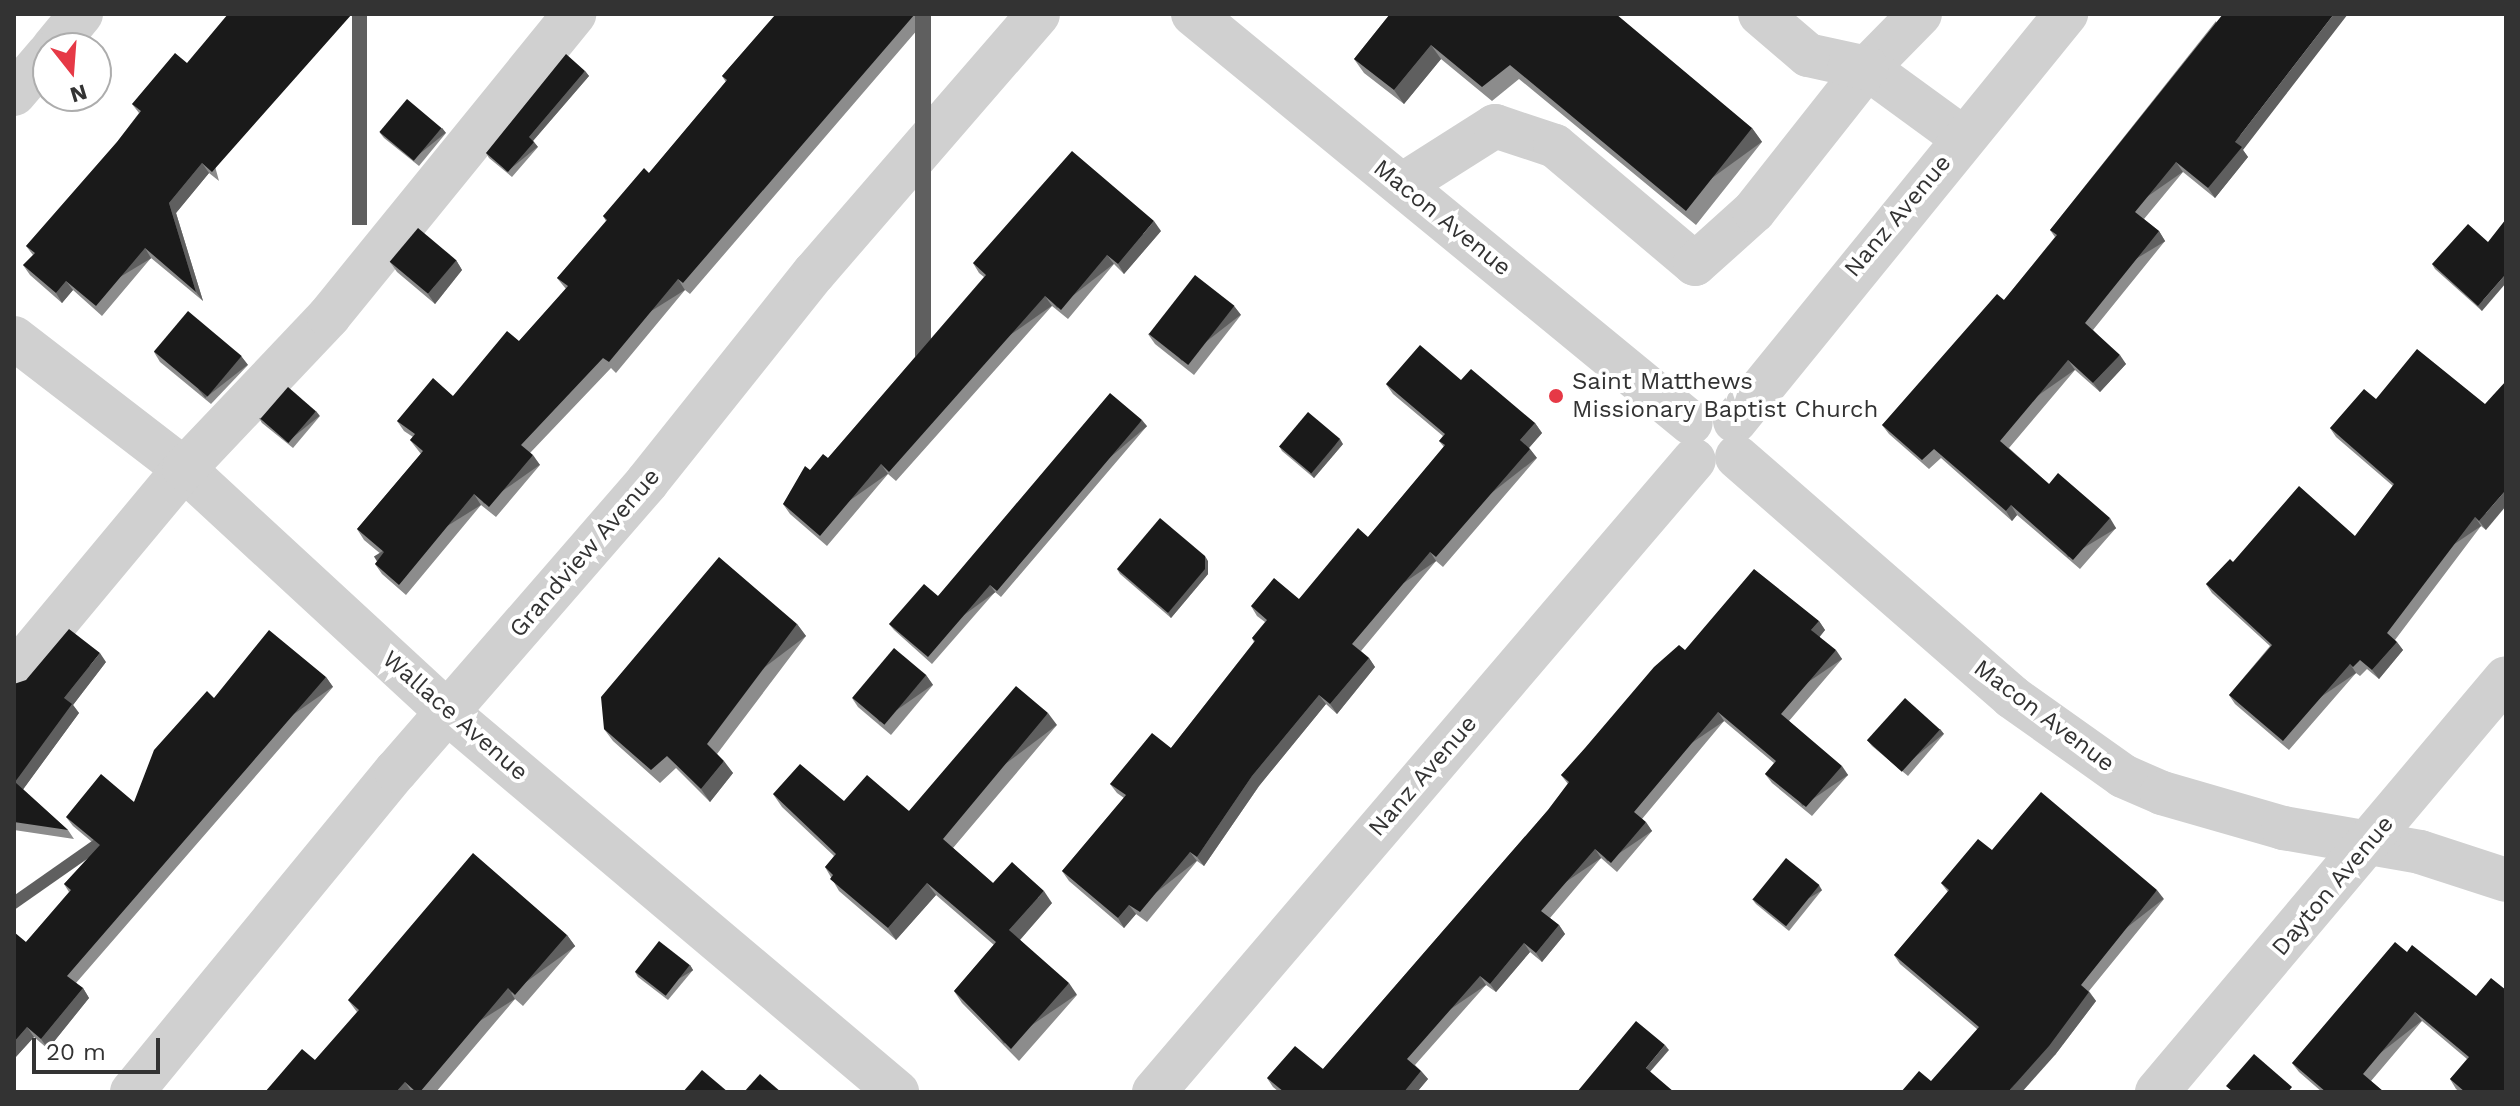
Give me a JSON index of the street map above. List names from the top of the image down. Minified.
{"streets":{"street":["Nanz Avenue","Macon Avenue","Grandview Avenue","Wallace Avenue","Dayton Avenue"]},"crossings":[["Nanz Avenue","Macon Avenue"],["Macon Avenue","Dayton Avenue"],["Grandview Avenue","Wallace Avenue"]],"places":["Saint Matthews Missionary Baptist Church"],"scale_bar":"20 m","north":"bottom"}
